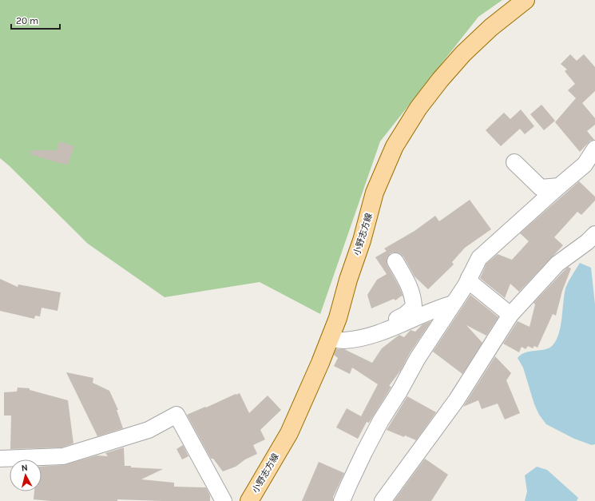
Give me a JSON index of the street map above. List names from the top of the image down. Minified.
{"streets":{"main road":["小野志方線"]},"scale_bar":"20 m","north":"top"}
